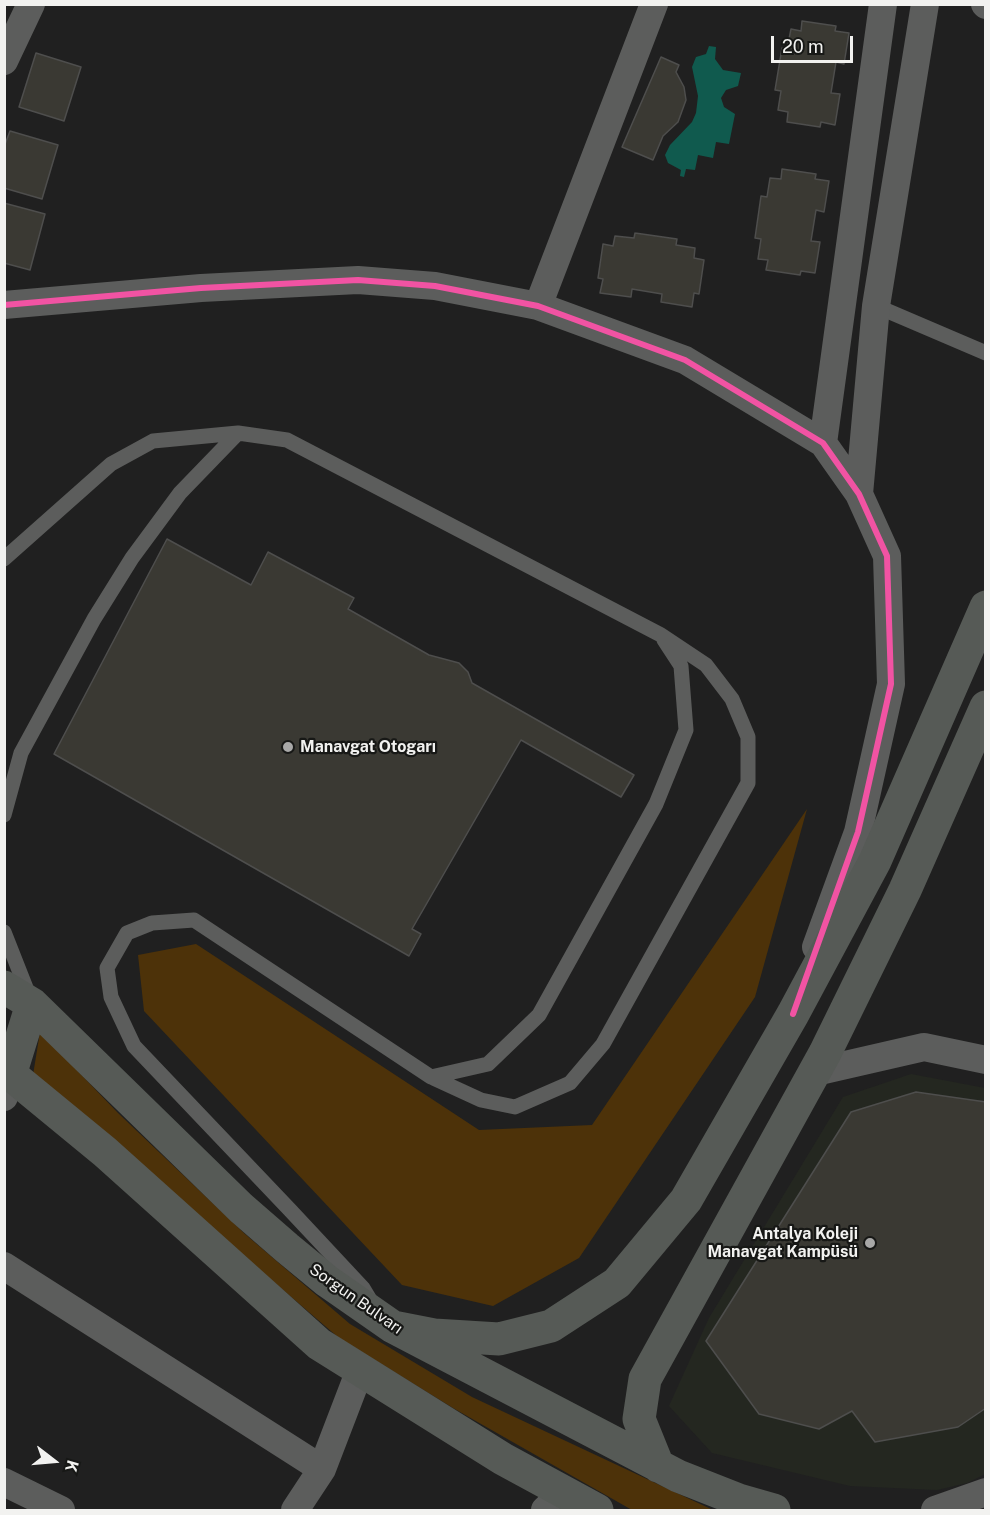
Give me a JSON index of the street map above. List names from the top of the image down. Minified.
{"streets":{"street":["Sorgun Bulvarı"]},"places":["Manavgat Otogarı","Antalya Koleji Manavgat Kampüsü"],"scale_bar":"20 m","north":"right"}
